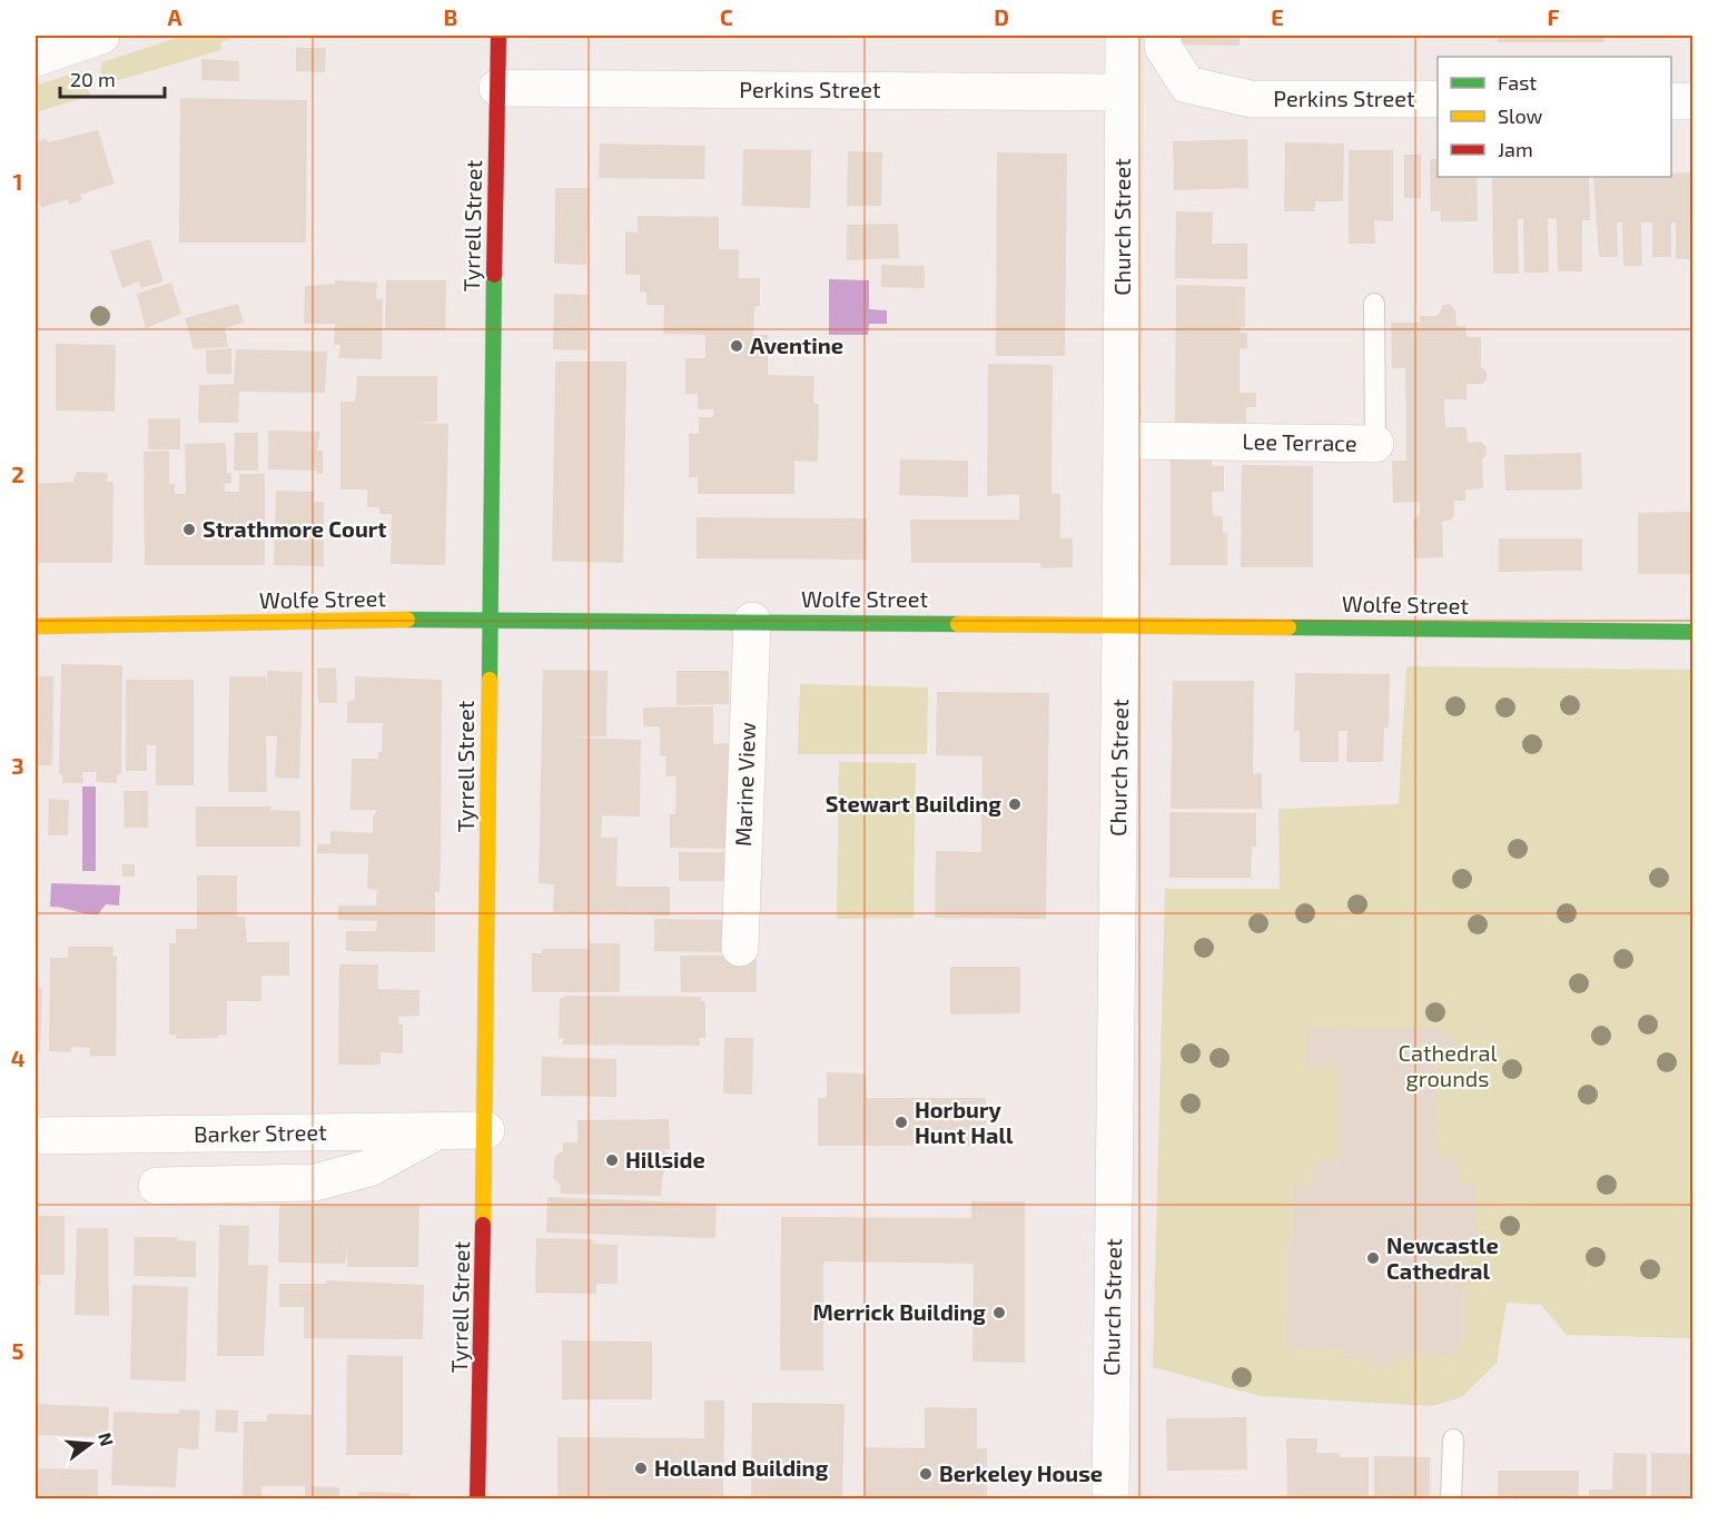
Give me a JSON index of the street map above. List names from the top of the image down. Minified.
{"streets":{"street":["Perkins Street","Tyrrell Street","Church Street","Lee Terrace","Wolfe Street","Marine View","Barker Street"]},"crossings":[["Perkins Street","Tyrrell Street"],["Perkins Street","Church Street"],["Tyrrell Street","Wolfe Street"],["Tyrrell Street","Barker Street"],["Church Street","Lee Terrace"],["Church Street","Wolfe Street"],["Wolfe Street","Marine View"]],"parks":["Cathedral grounds"],"places":["Aventine","Strathmore Court","Stewart Building","Horbury Hunt Hall","Hillside","Newcastle Cathedral","Merrick Building","Holland Building","Berkeley House"],"legend":["Fast","Slow","Jam"],"scale_bar":"20 m","north":"right","grid":{"columns":["A","B","C","D","E","F"],"rows":["1","2","3","4","5"]}}
